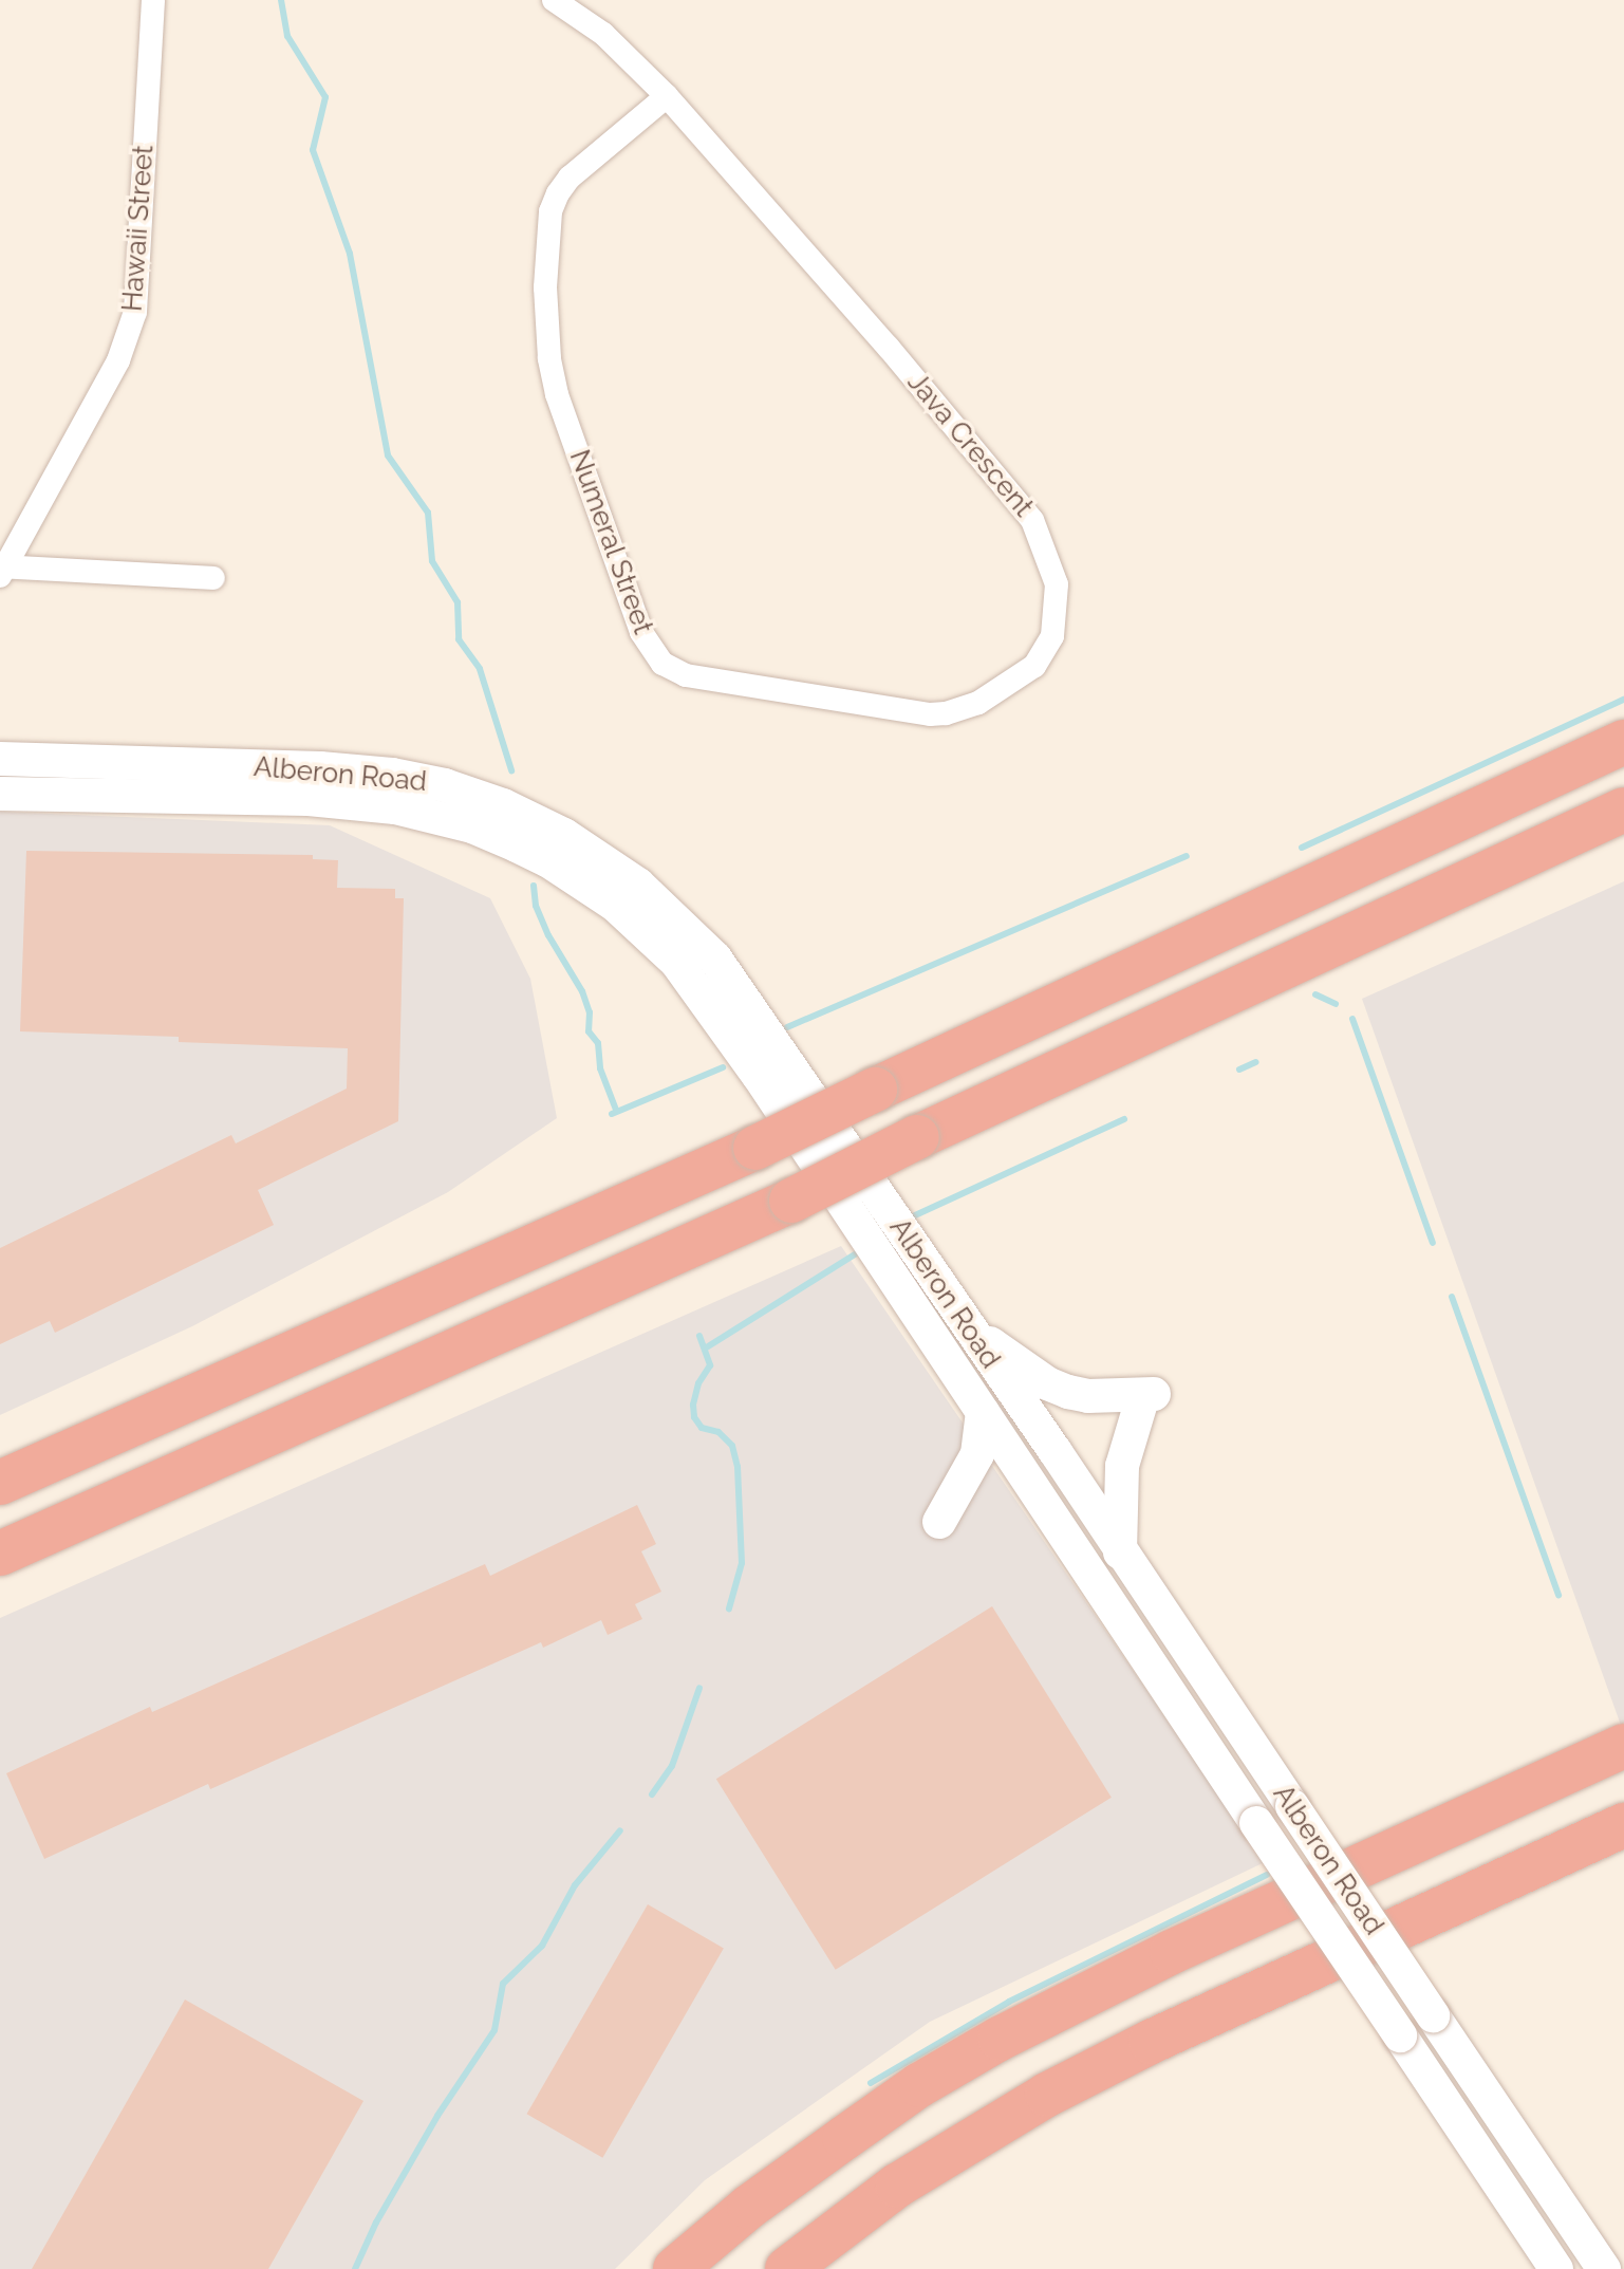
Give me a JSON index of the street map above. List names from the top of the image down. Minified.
{"streets":{"main road":["Alberon Road"],"street":["Hawaii Street","Java Crescent","Numeral Street"]},"crossings":[["Java Crescent","Numeral Street"]]}
